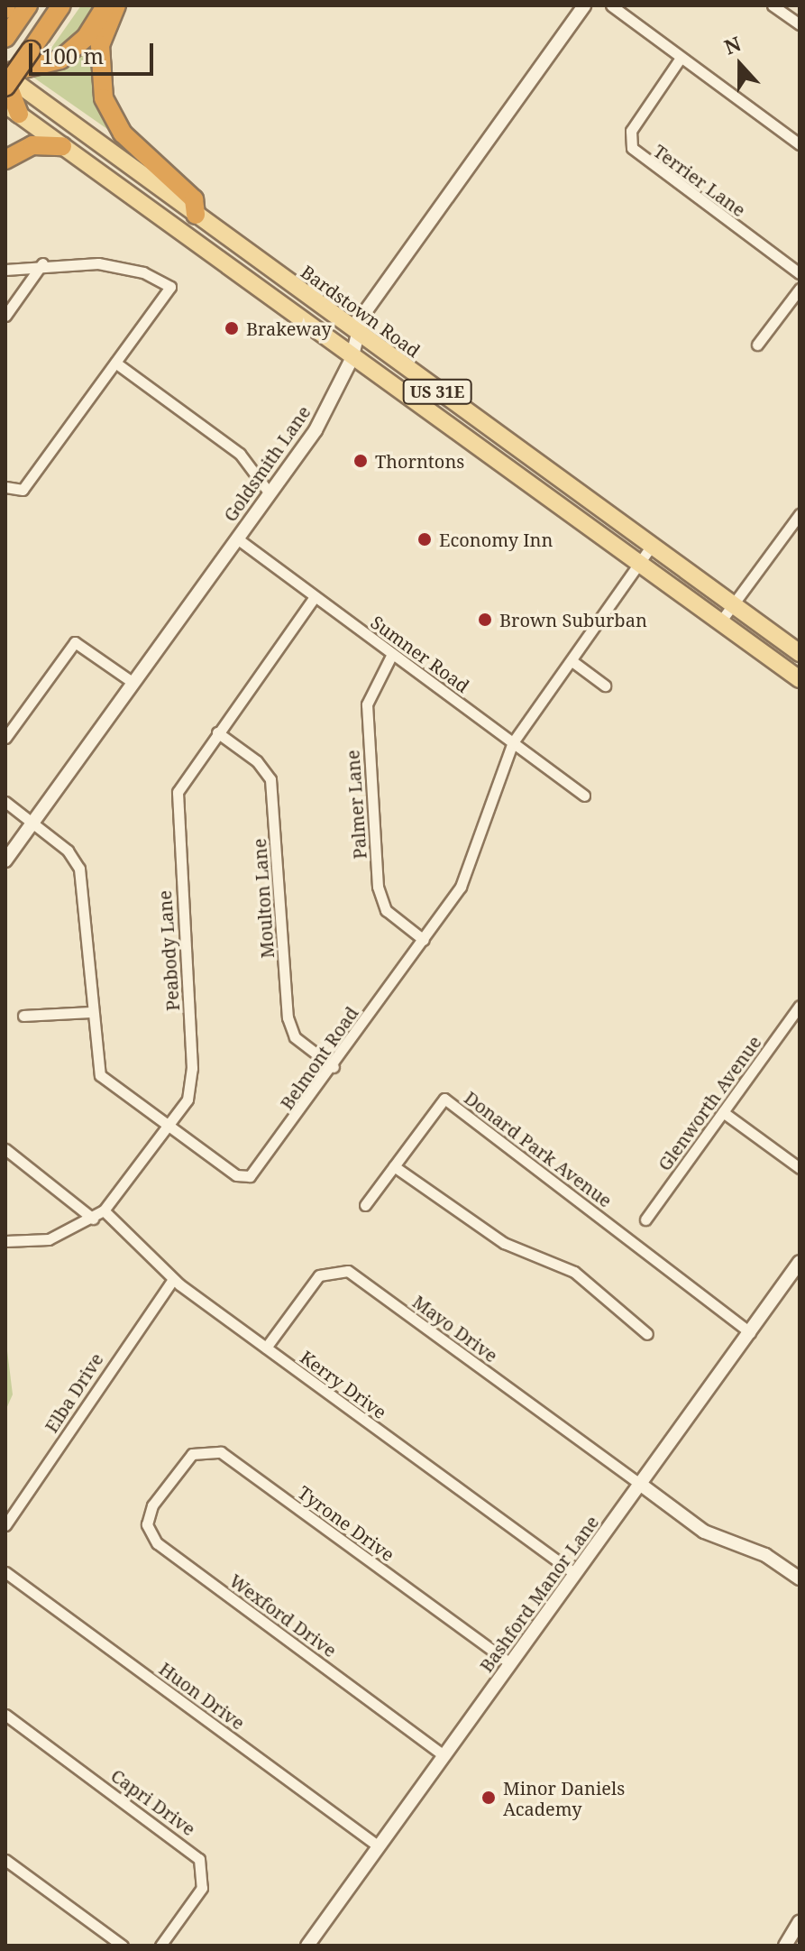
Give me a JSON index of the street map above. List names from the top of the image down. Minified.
{"streets":{"main road":["Bardstown Road","US 31E"],"street":["Terrier Lane","Goldsmith Lane","Sumner Road","Palmer Lane","Moulton Lane","Peabody Lane","Belmont Road","Glenworth Avenue","Donard Park Avenue","Mayo Drive","Kerry Drive","Elba Drive","Tyrone Drive","Bashford Manor Lane","Wexford Drive","Huon Drive","Capri Drive"]},"crossings":[["Bardstown Road","Goldsmith Lane"],["Bardstown Road","Belmont Road"],["US 31E","Goldsmith Lane"],["US 31E","Belmont Road"],["Goldsmith Lane","Sumner Road"],["Goldsmith Lane","Belmont Road"],["Sumner Road","Palmer Lane"],["Sumner Road","Peabody Lane"],["Sumner Road","Belmont Road"],["Palmer Lane","Belmont Road"],["Moulton Lane","Peabody Lane"],["Moulton Lane","Belmont Road"],["Peabody Lane","Belmont Road"],["Peabody Lane","Kerry Drive"],["Donard Park Avenue","Bashford Manor Lane"],["Mayo Drive","Kerry Drive"],["Mayo Drive","Bashford Manor Lane"],["Kerry Drive","Elba Drive"],["Kerry Drive","Bashford Manor Lane"],["Tyrone Drive","Bashford Manor Lane"],["Tyrone Drive","Wexford Drive"],["Bashford Manor Lane","Wexford Drive"],["Bashford Manor Lane","Huon Drive"]],"places":["Brakeway","Thorntons","Economy Inn","Brown Suburban","Minor Daniels Academy"],"scale_bar":"100 m","north":"top"}
